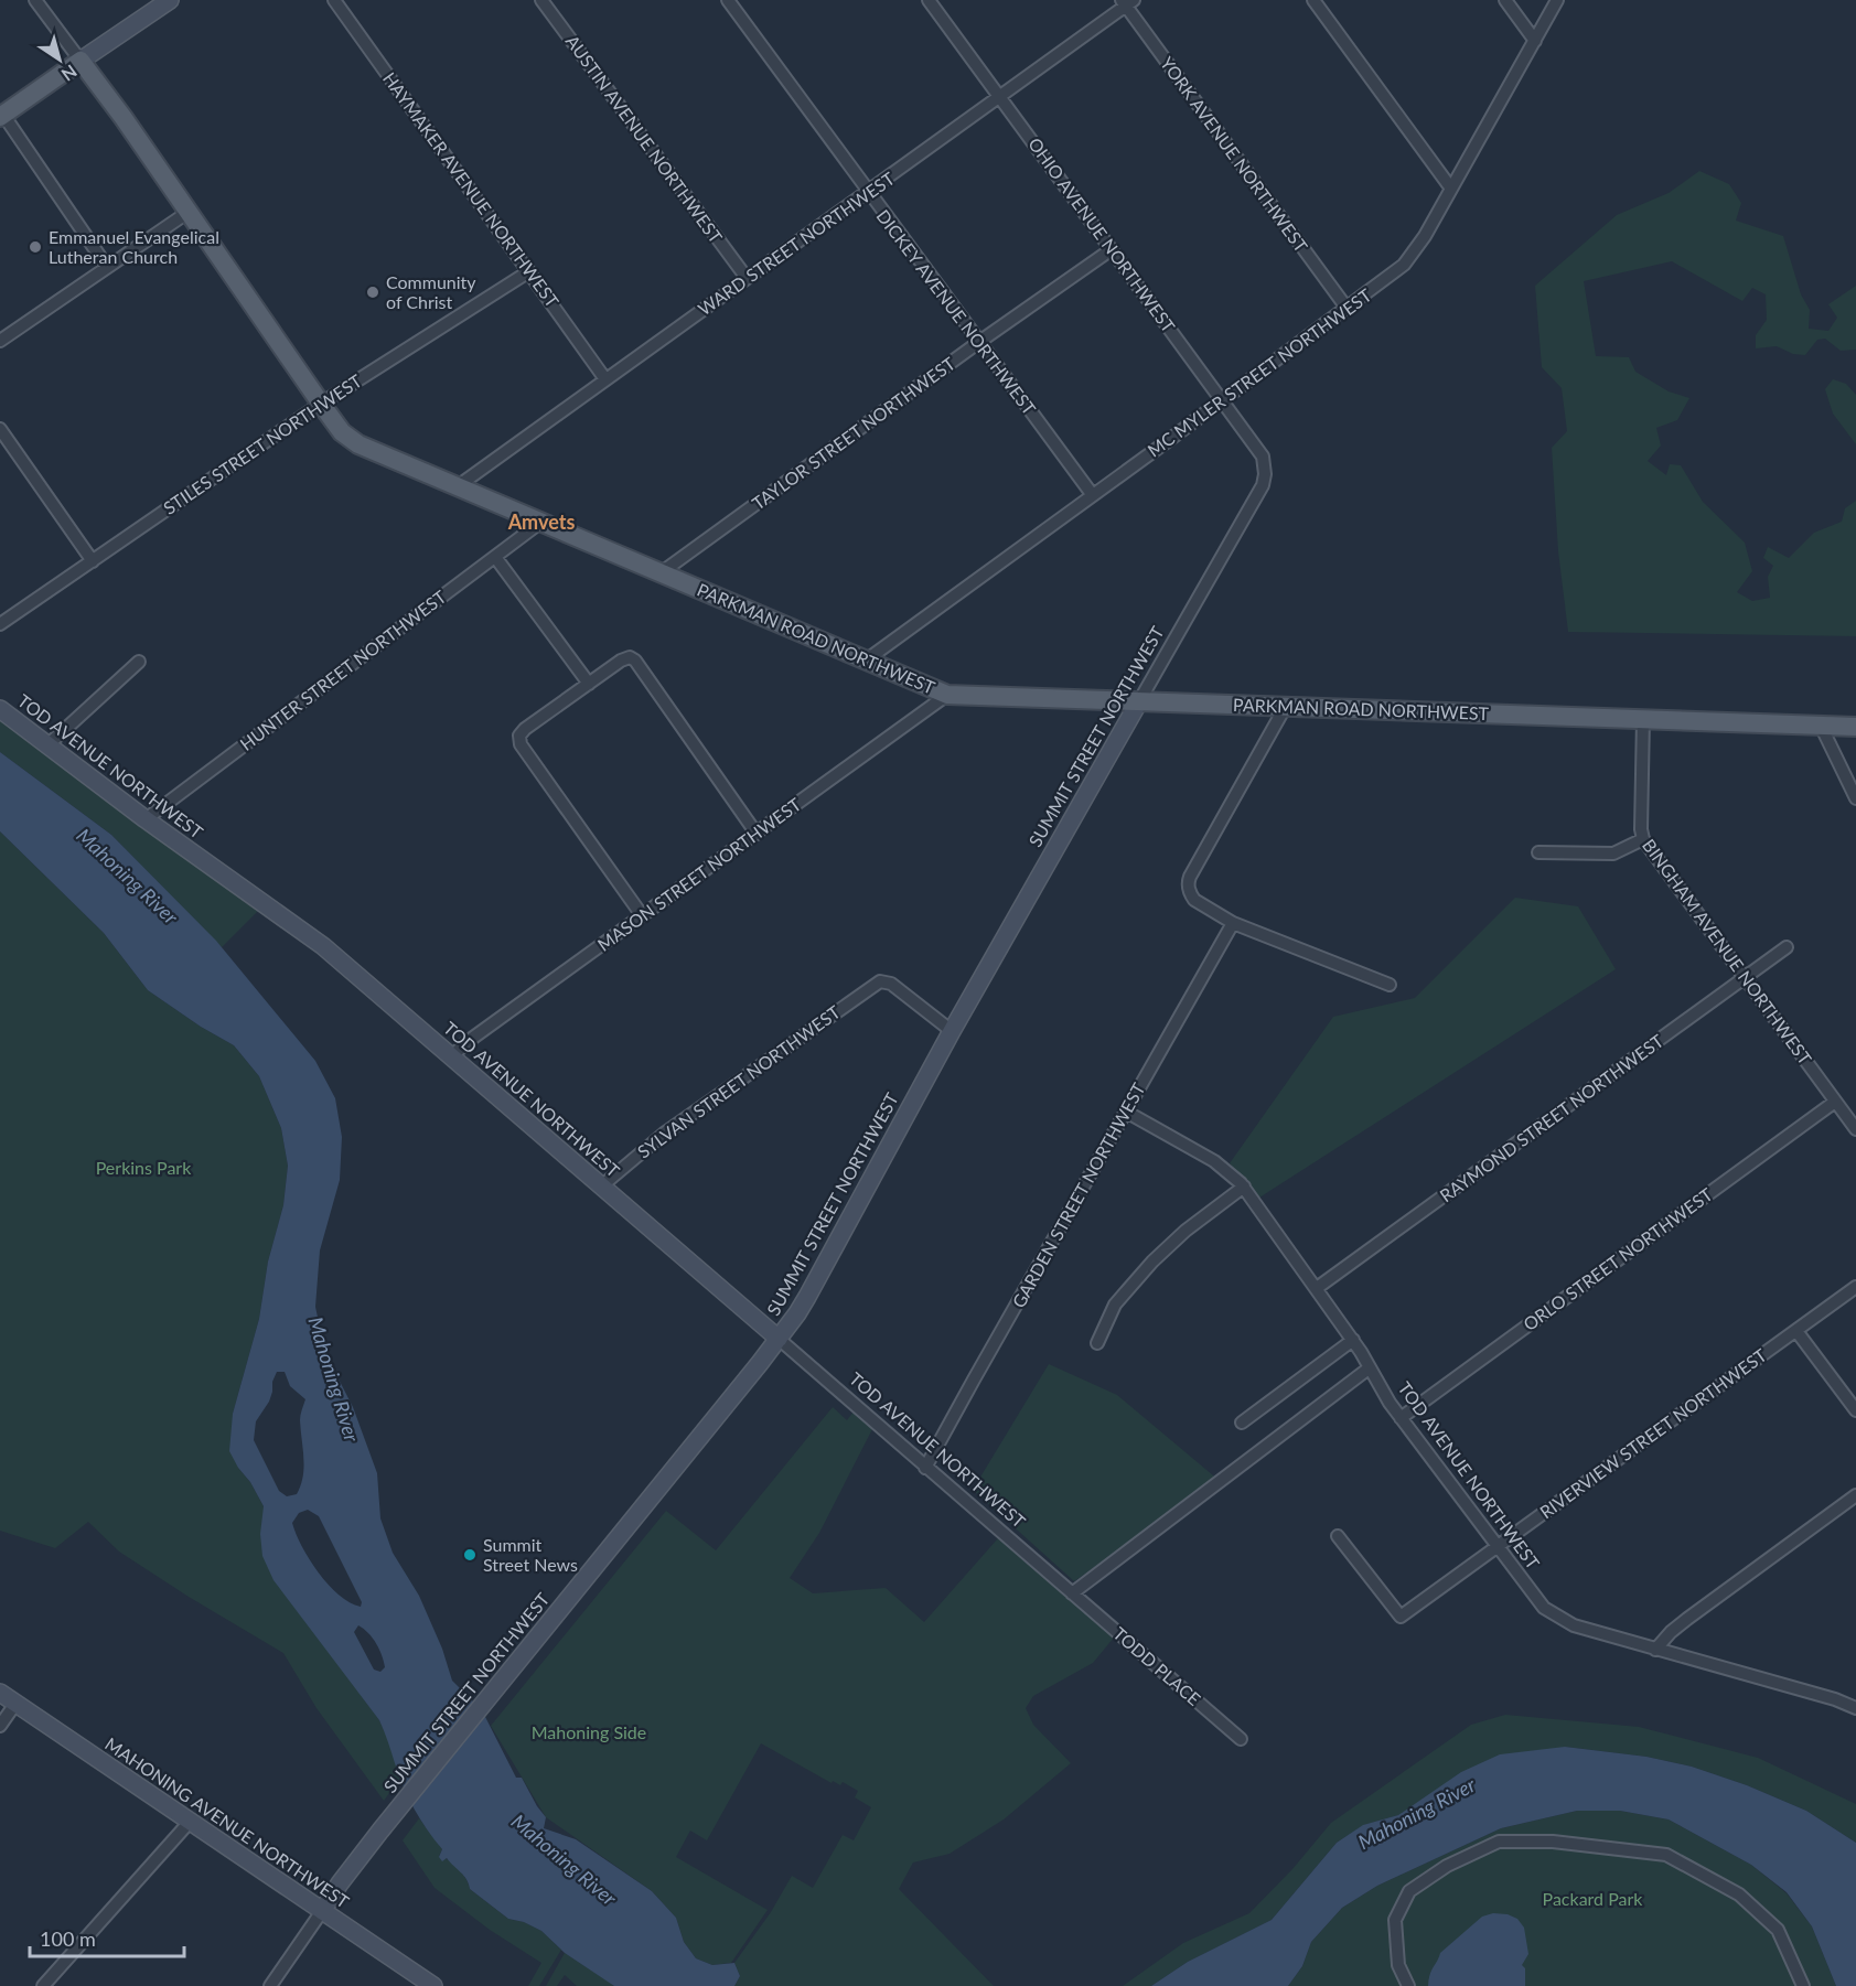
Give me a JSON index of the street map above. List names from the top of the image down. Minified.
{"streets":{"main road":["PARKMAN ROAD NORTHWEST","SUMMIT STREET NORTHWEST","TOD AVENUE NORTHWEST","MAHONING AVENUE NORTHWEST"],"street":["AUSTIN AVENUE NORTHWEST","YORK AVENUE NORTHWEST","HAYMAKER AVENUE NORTHWEST","OHIO AVENUE NORTHWEST","WARD STREET NORTHWEST","DICKEY AVENUE NORTHWEST","MC MYLER STREET NORTHWEST","TAYLOR STREET NORTHWEST","STILES STREET NORTHWEST","HUNTER STREET NORTHWEST","MASON STREET NORTHWEST","BINGHAM AVENUE NORTHWEST","SYLVAN STREET NORTHWEST","RAYMOND STREET NORTHWEST","GARDEN STREET NORTHWEST","ORLO STREET NORTHWEST","RIVERVIEW STREET NORTHWEST","TODD PLACE"]},"crossings":[["AUSTIN AVENUE NORTHWEST","WARD STREET NORTHWEST"],["YORK AVENUE NORTHWEST","WARD STREET NORTHWEST"],["YORK AVENUE NORTHWEST","MC MYLER STREET NORTHWEST"],["HAYMAKER AVENUE NORTHWEST","WARD STREET NORTHWEST"],["HAYMAKER AVENUE NORTHWEST","STILES STREET NORTHWEST"],["OHIO AVENUE NORTHWEST","WARD STREET NORTHWEST"],["OHIO AVENUE NORTHWEST","MC MYLER STREET NORTHWEST"],["OHIO AVENUE NORTHWEST","TAYLOR STREET NORTHWEST"],["OHIO AVENUE NORTHWEST","SUMMIT STREET NORTHWEST"],["WARD STREET NORTHWEST","DICKEY AVENUE NORTHWEST"],["WARD STREET NORTHWEST","PARKMAN ROAD NORTHWEST"],["DICKEY AVENUE NORTHWEST","MC MYLER STREET NORTHWEST"],["DICKEY AVENUE NORTHWEST","TAYLOR STREET NORTHWEST"],["MC MYLER STREET NORTHWEST","PARKMAN ROAD NORTHWEST"],["TAYLOR STREET NORTHWEST","PARKMAN ROAD NORTHWEST"],["STILES STREET NORTHWEST","PARKMAN ROAD NORTHWEST"],["PARKMAN ROAD NORTHWEST","HUNTER STREET NORTHWEST"],["PARKMAN ROAD NORTHWEST","SUMMIT STREET NORTHWEST"],["PARKMAN ROAD NORTHWEST","MASON STREET NORTHWEST"],["PARKMAN ROAD NORTHWEST","BINGHAM AVENUE NORTHWEST"],["HUNTER STREET NORTHWEST","TOD AVENUE NORTHWEST"],["SUMMIT STREET NORTHWEST","TOD AVENUE NORTHWEST"],["SUMMIT STREET NORTHWEST","SYLVAN STREET NORTHWEST"],["SUMMIT STREET NORTHWEST","MAHONING AVENUE NORTHWEST"],["TOD AVENUE NORTHWEST","MASON STREET NORTHWEST"],["TOD AVENUE NORTHWEST","SYLVAN STREET NORTHWEST"],["TOD AVENUE NORTHWEST","RAYMOND STREET NORTHWEST"],["TOD AVENUE NORTHWEST","GARDEN STREET NORTHWEST"],["TOD AVENUE NORTHWEST","ORLO STREET NORTHWEST"],["TOD AVENUE NORTHWEST","RIVERVIEW STREET NORTHWEST"],["TOD AVENUE NORTHWEST","TODD PLACE"],["BINGHAM AVENUE NORTHWEST","RAYMOND STREET NORTHWEST"],["BINGHAM AVENUE NORTHWEST","ORLO STREET NORTHWEST"]],"districts":["Amvets"],"water":["Mahoning River"],"parks":["Perkins Park","Mahoning Side","Packard Park"],"places":["Emmanuel Evangelical Lutheran Church","Community of Christ","Summit Street News"],"scale_bar":"100 m","north":"bottom right"}
